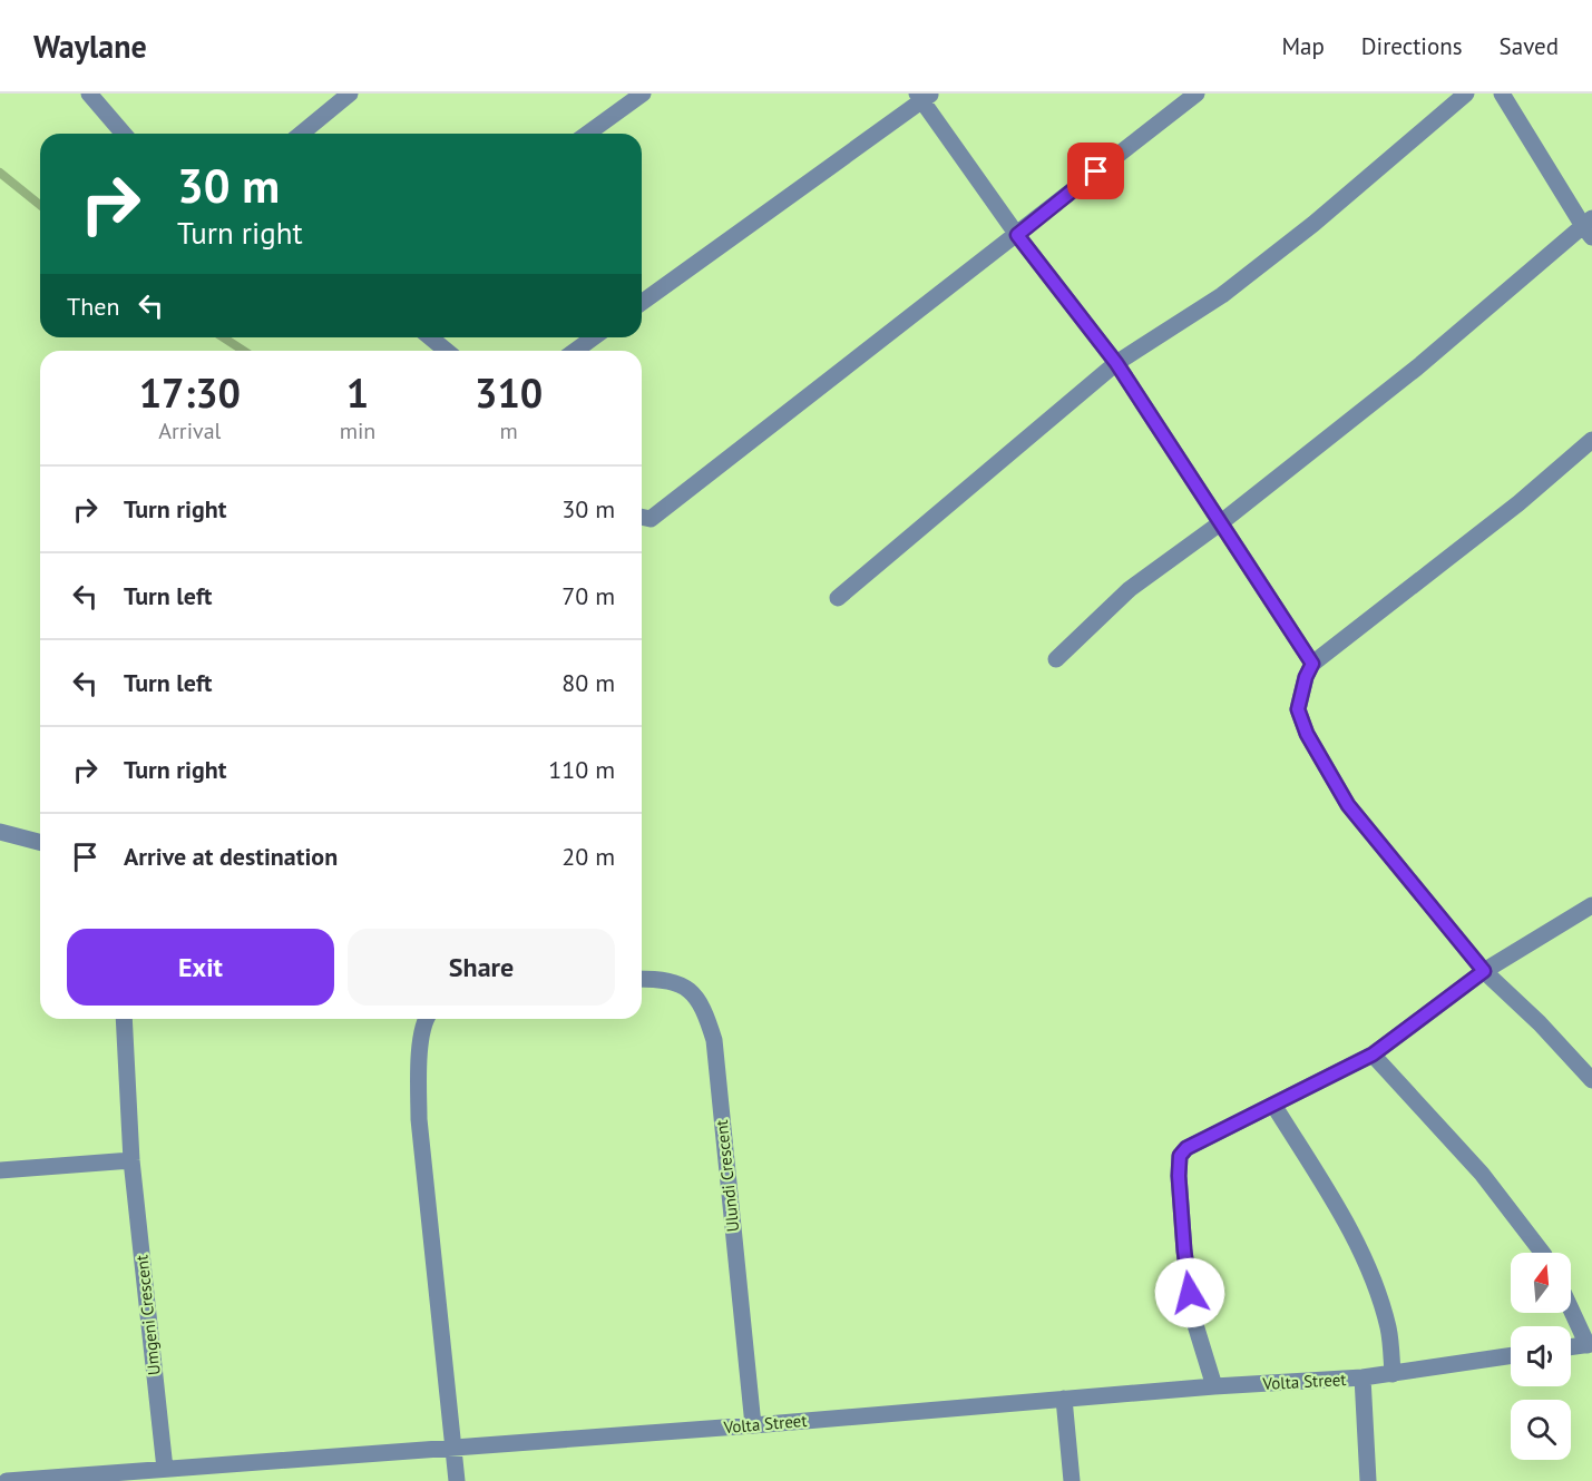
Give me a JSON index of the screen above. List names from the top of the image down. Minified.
{"streets":{"street":["Ulundi Crescent","Umgeni Crescent","Volta Street"]},"crossings":[["Ulundi Crescent","Volta Street"],["Umgeni Crescent","Volta Street"]],"north":"top","page":{"header":"Waylane","nav":["Map","Directions","Saved"],"turn":["30 m","Turn right"],"then":"Then","eta":["17:30","Arrival","1","min","310","m"],"list":[{"name":"Turn right","value":"30 m"},{"name":"Turn left","value":"70 m"},{"name":"Turn left","value":"80 m"},{"name":"Turn right","value":"110 m"},{"name":"Arrive at destination","value":"20 m"}],"buttons":["Exit","Share"]}}
